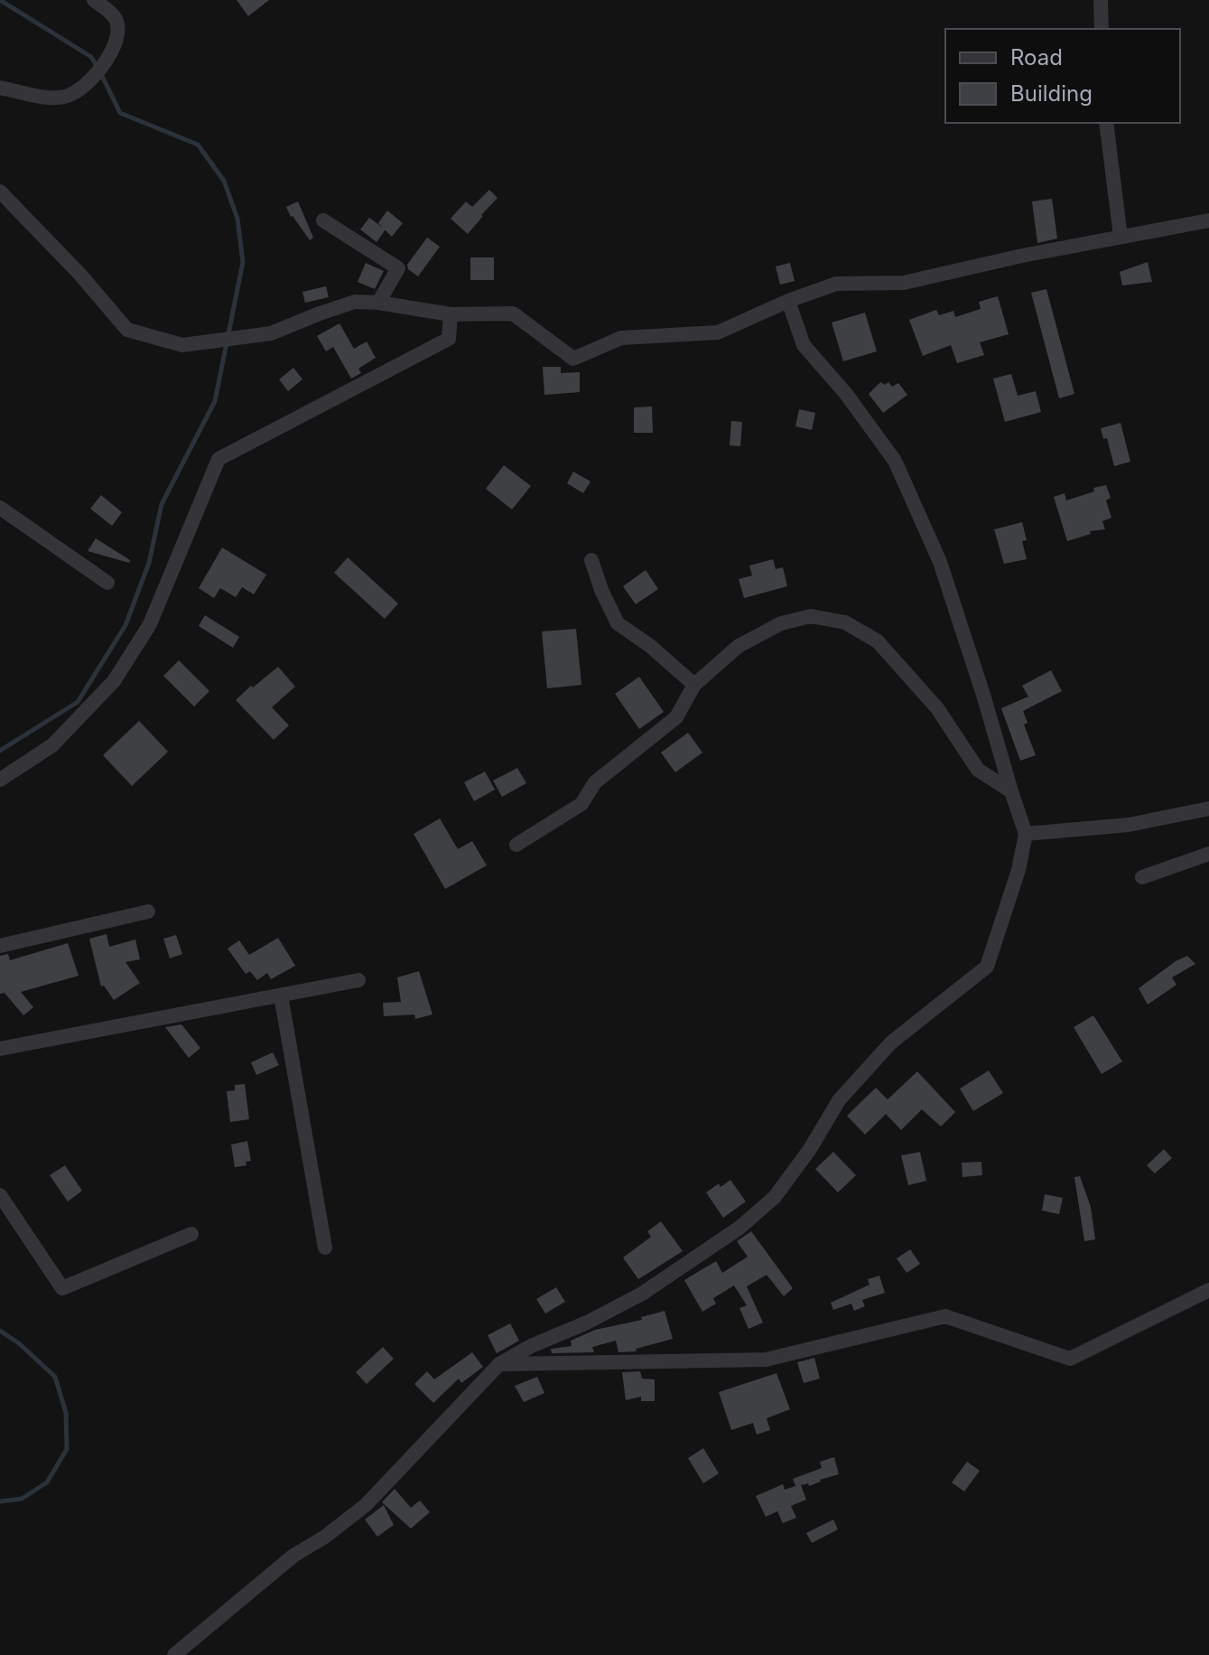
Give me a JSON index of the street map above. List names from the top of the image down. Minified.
{"legend":["Road","Building"]}
